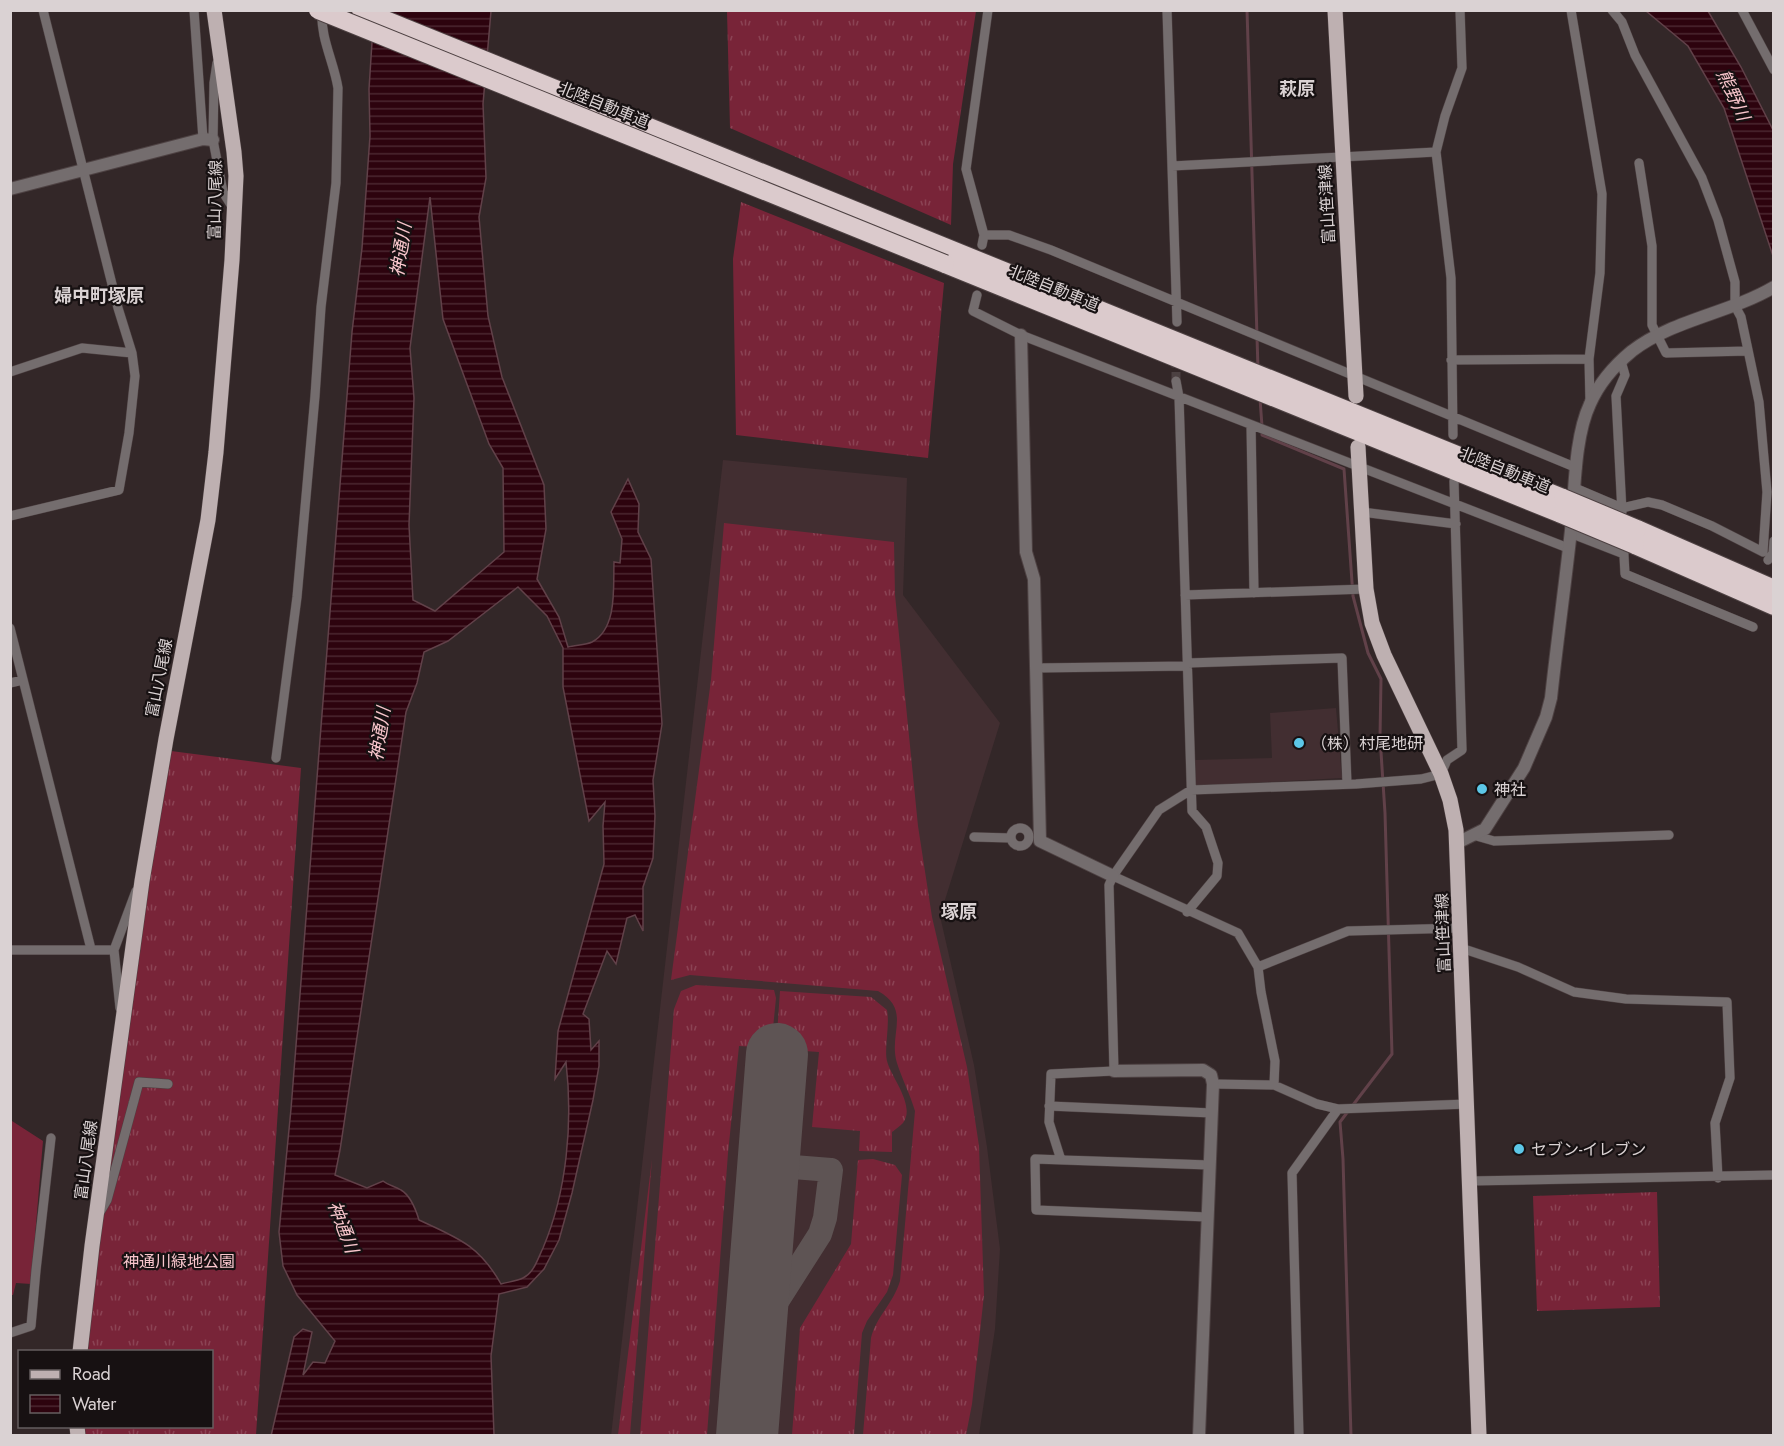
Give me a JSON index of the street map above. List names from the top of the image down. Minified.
{"streets":{"highway":["北陸自動車道"],"main road":["富山八尾線","富山笹津線"]},"districts":["萩原","婦中町塚原","塚原"],"water":["熊野川","神通川"],"parks":["神通川緑地公園"],"places":["（株）村尾地研","神社","セブン-イレブン"],"legend":["Road","Water"]}
